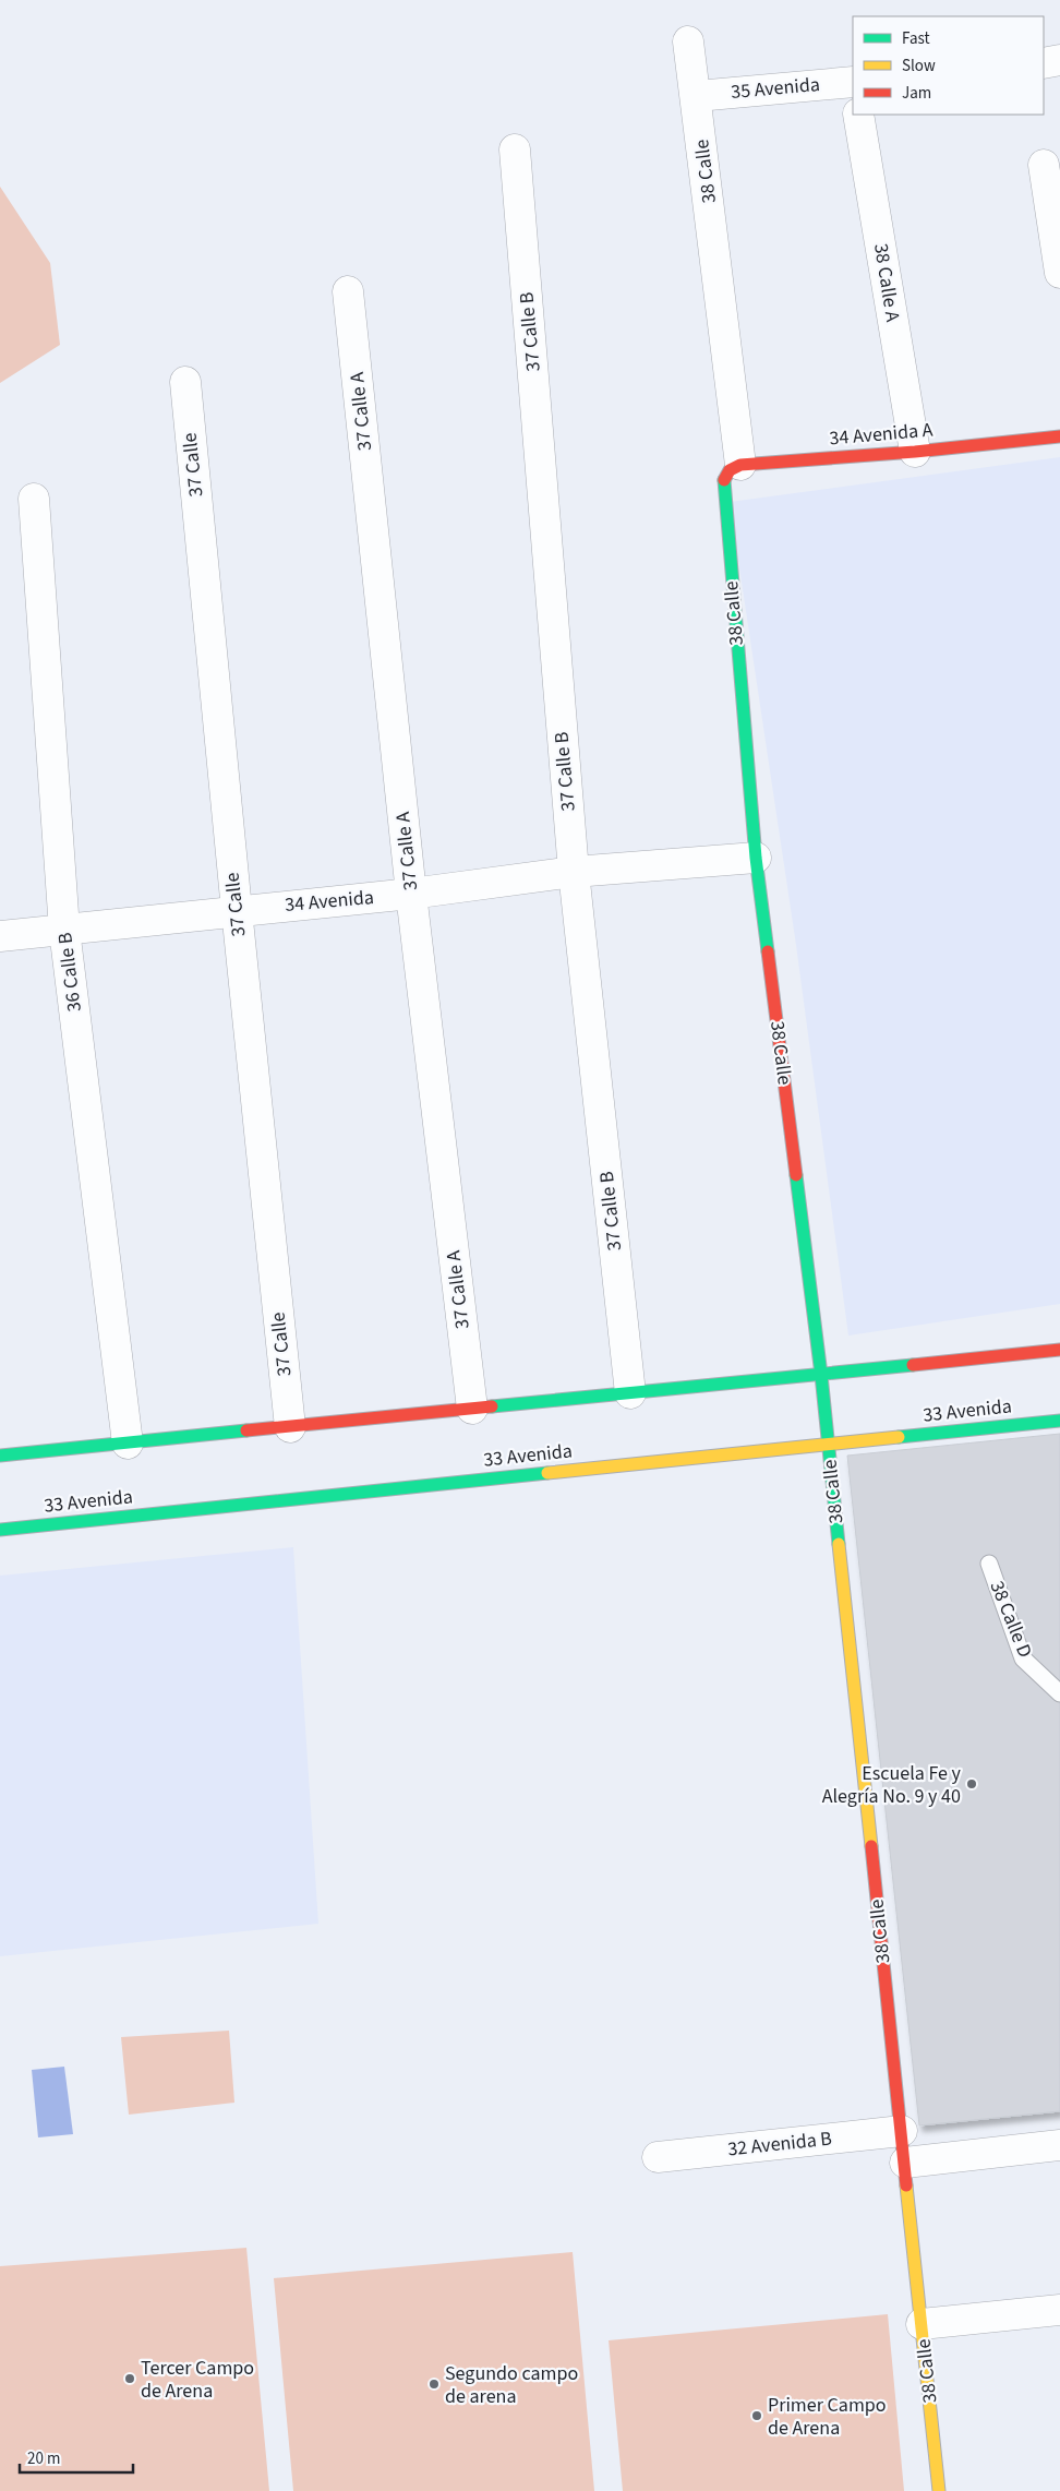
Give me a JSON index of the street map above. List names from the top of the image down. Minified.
{"streets":{"street":["35 Avenida","38 Calle","38 Calle A","37 Calle B","37 Calle A","34 Avenida A","37 Calle","34 Avenida","36 Calle B","33 Avenida","32 Avenida B"],"lane":["38 Calle D"]},"crossings":[["35 Avenida","38 Calle"],["38 Calle","34 Avenida A"],["38 Calle","34 Avenida"],["38 Calle","33 Avenida"],["38 Calle","32 Avenida B"],["38 Calle A","34 Avenida A"],["37 Calle B","34 Avenida"],["37 Calle A","34 Avenida"],["37 Calle","34 Avenida"],["34 Avenida","36 Calle B"]],"places":["Escuela Fe y Alegría No. 9 y 40","Tercer Campo de Arena","Segundo campo de arena","Primer Campo de Arena"],"legend":["Fast","Slow","Jam"],"scale_bar":"20 m"}
